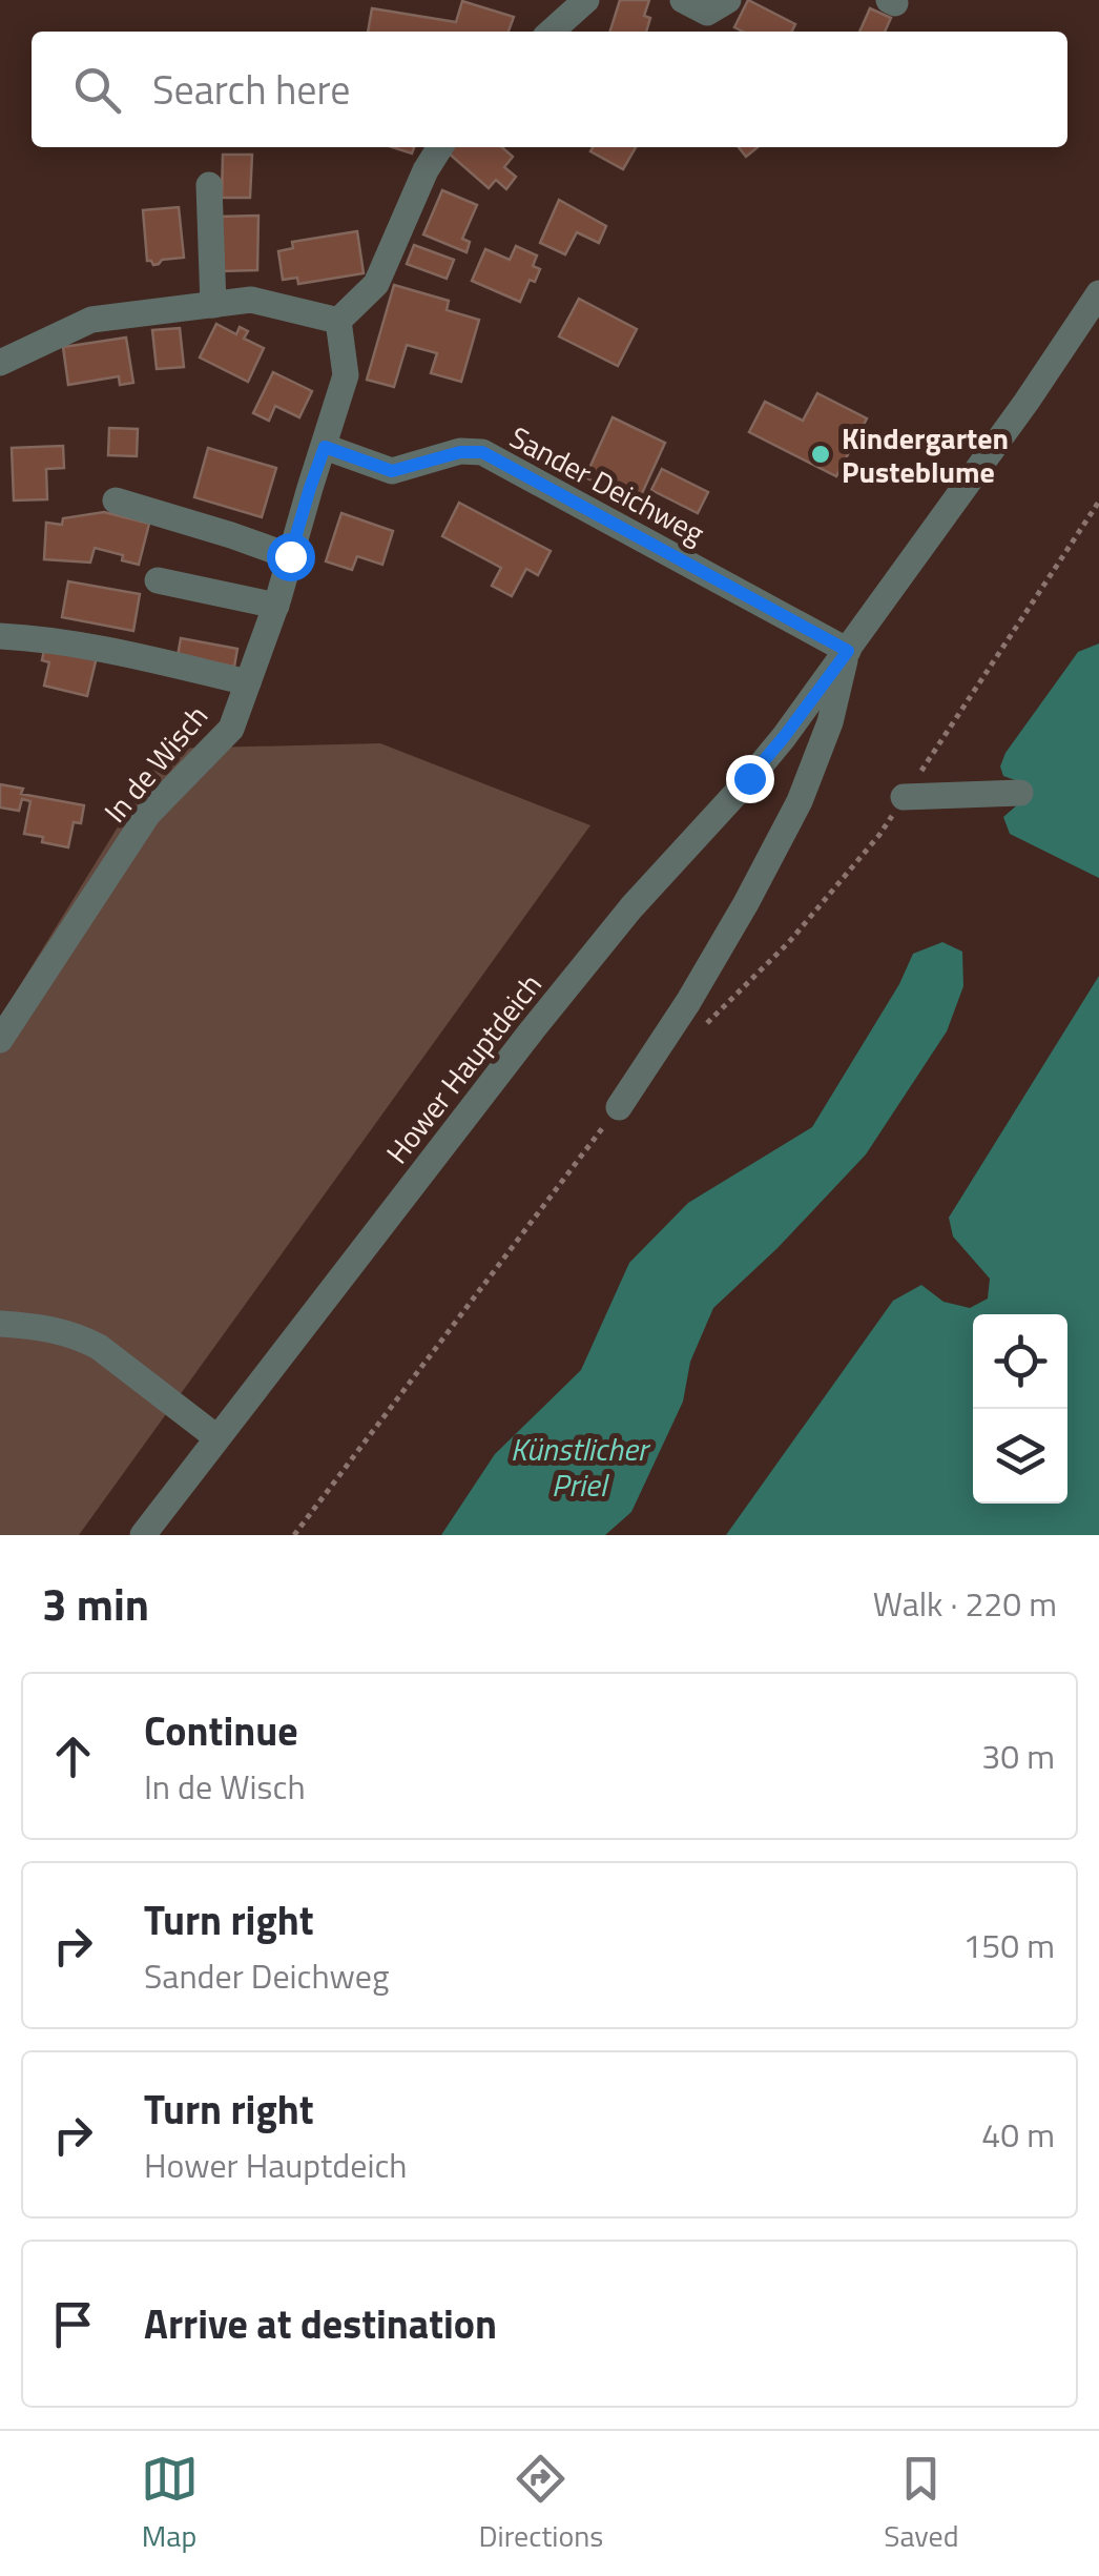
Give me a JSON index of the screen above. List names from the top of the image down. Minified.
{"streets":{"street":["Sander Deichweg","In de Wisch","Hower Hauptdeich"]},"crossings":[["Sander Deichweg","In de Wisch"],["Sander Deichweg","Hower Hauptdeich"]],"water":["Künstlicher Priel"],"places":["Kindergarten Pusteblume"],"page":{"search":"Search here","heading":["3 min","Walk · 220 m"],"list":[["Continue","In de Wisch","30 m"],["Turn right","Sander Deichweg","150 m"],["Turn right","Hower Hauptdeich","40 m"],"Arrive at destination"],"nav":["Map","Directions","Saved"]}}
